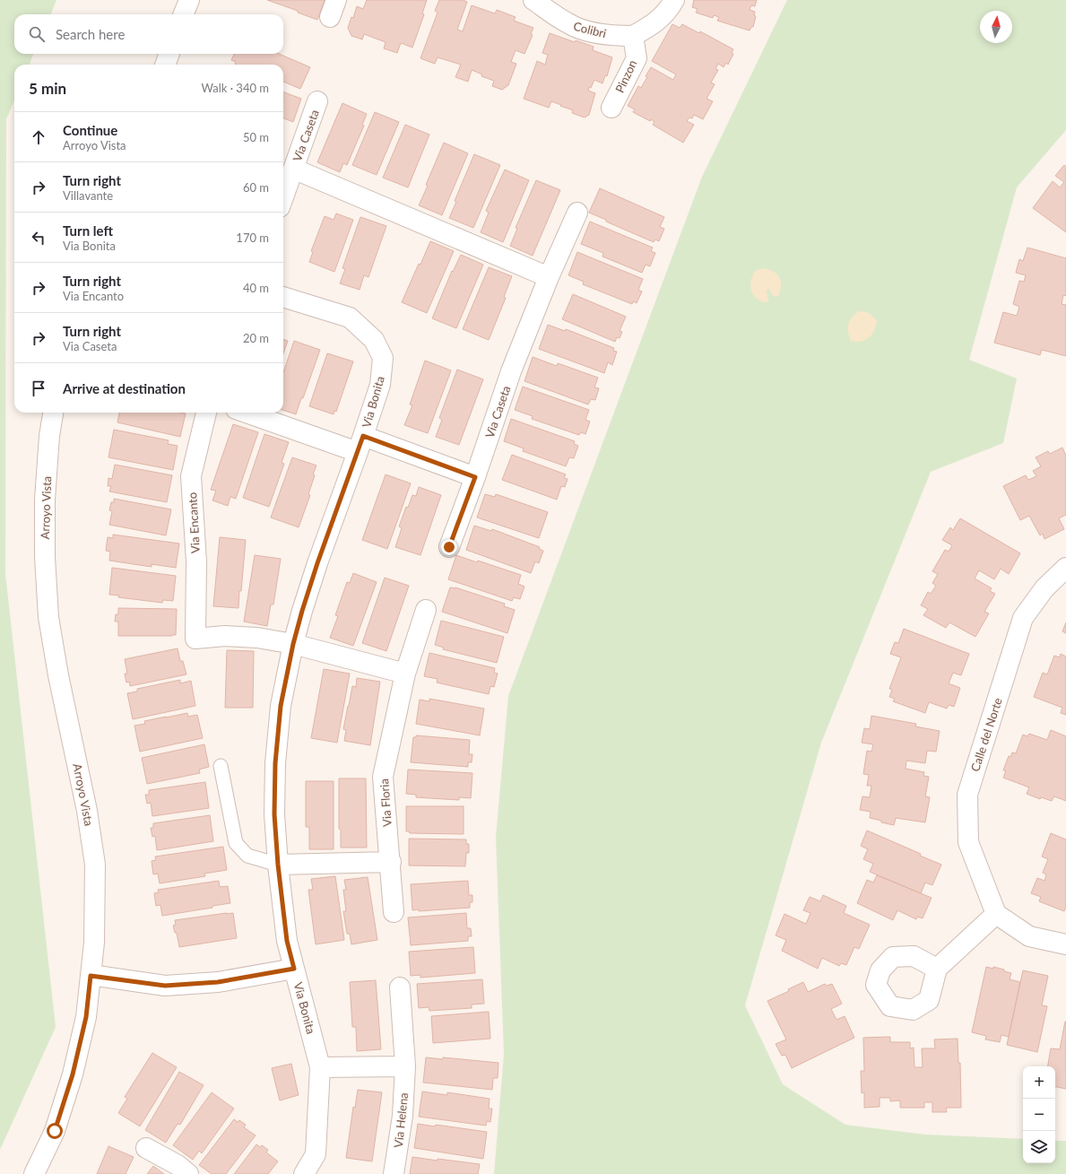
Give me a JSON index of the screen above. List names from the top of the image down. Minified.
{"streets":{"street":["Colibri","Pinzon","Via Caseta","Via Bonita","Arroyo Vista","Via Encanto","Calle del Norte","Via Floria","Via Helena"]},"crossings":[["Colibri","Pinzon"],["Via Bonita","Via Encanto"]],"north":"top","page":{"search":"Search here","heading":["5 min","Walk · 340 m"],"list":[["Continue","Arroyo Vista","50 m"],["Turn right","Villavante","60 m"],["Turn left","Via Bonita","170 m"],["Turn right","Via Encanto","40 m"],["Turn right","Via Caseta","20 m"],"Arrive at destination"],"map_buttons":["+","−"]}}
